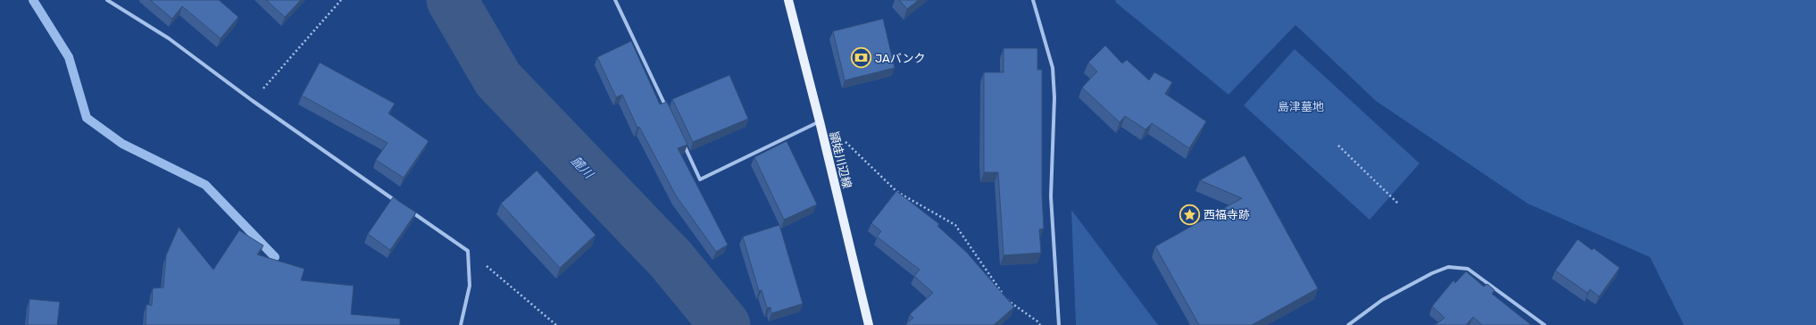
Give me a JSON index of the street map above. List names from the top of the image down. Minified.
{"streets":{"main road":["頴娃川辺線"]},"water":["麓川"],"parks":["島津墓地"],"places":{"bank":["JAバンク"],"place":["西福寺跡"]}}
